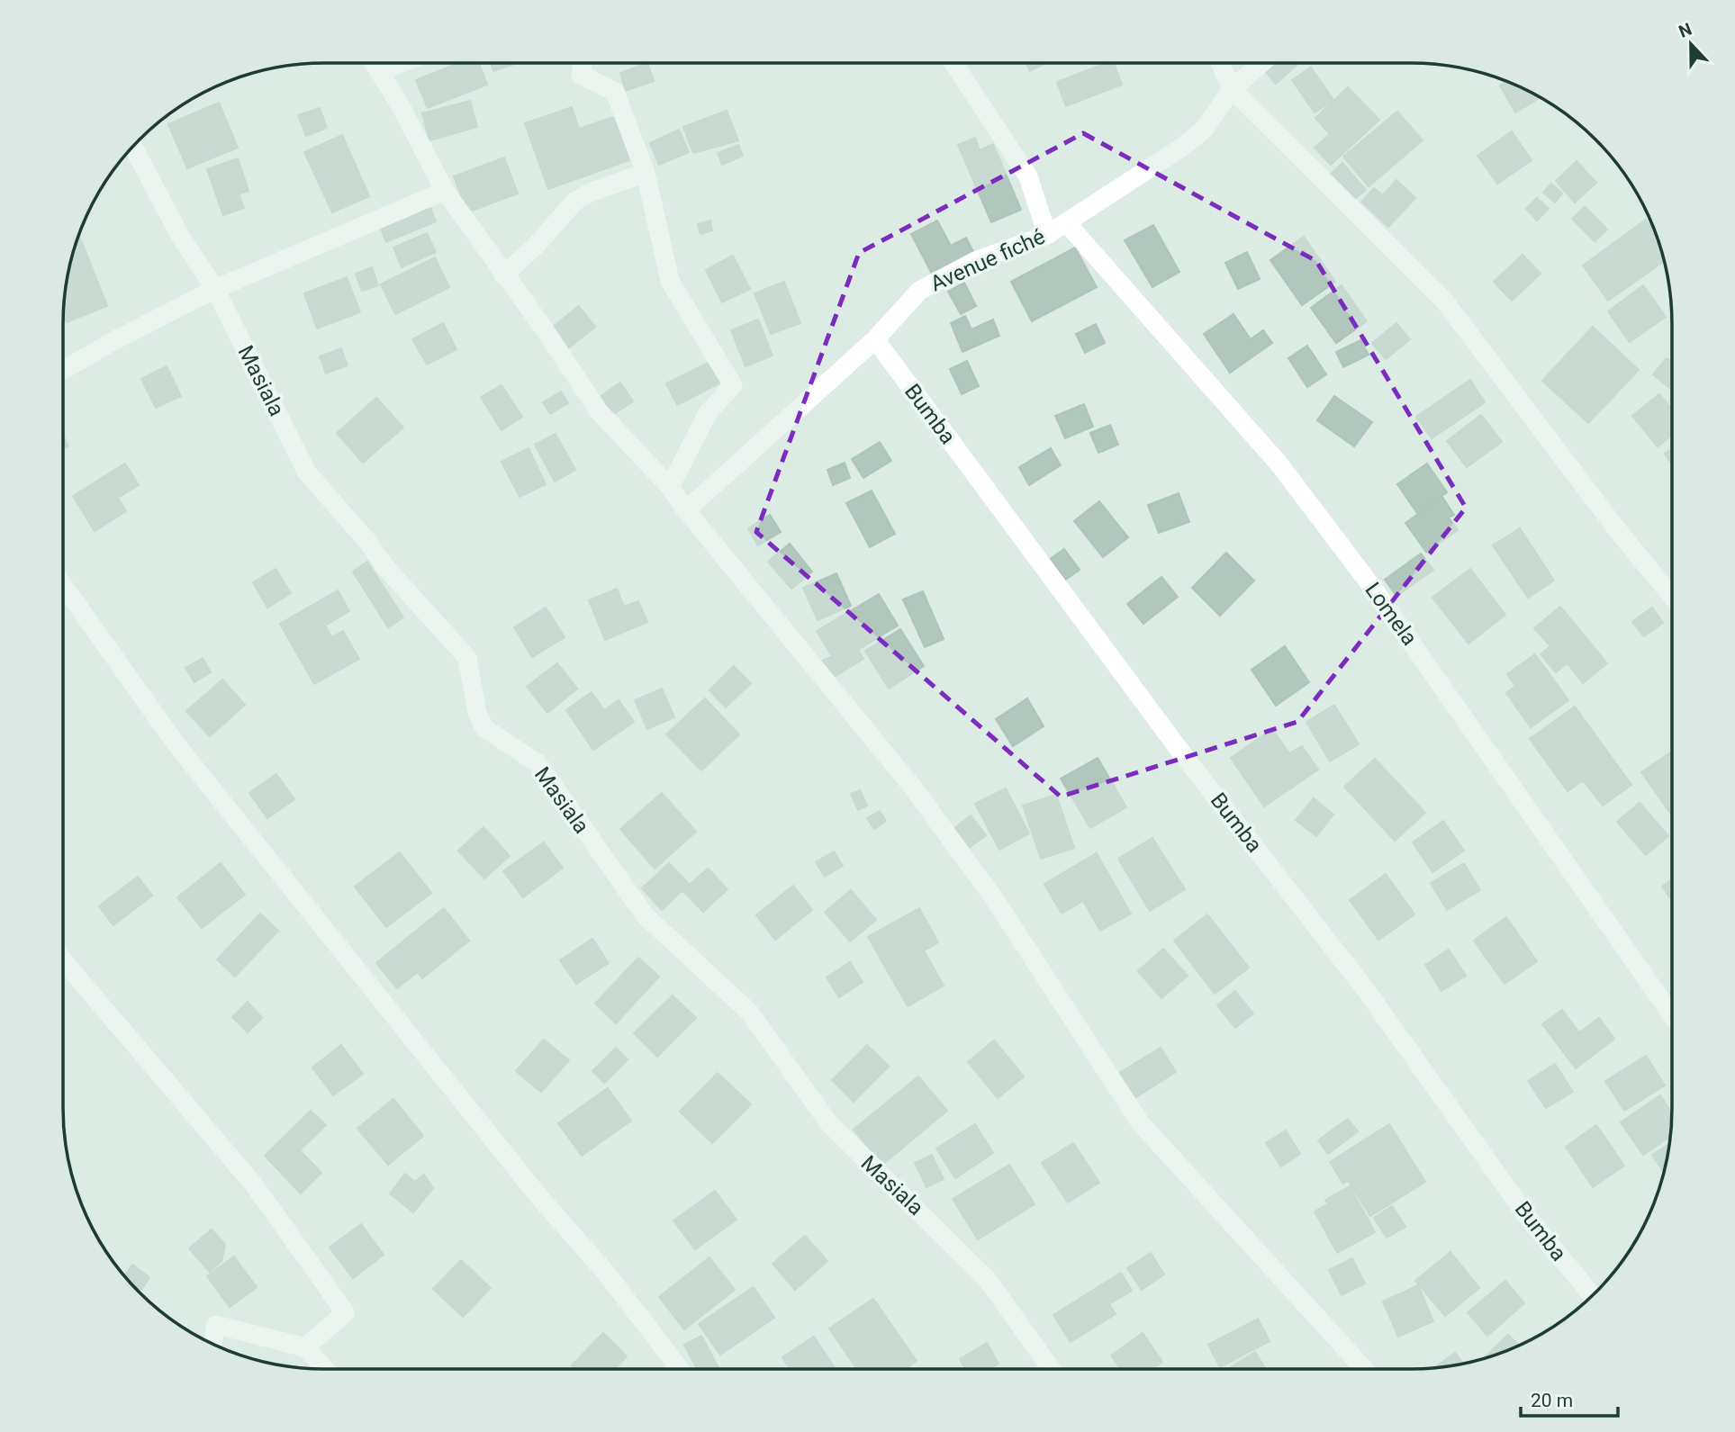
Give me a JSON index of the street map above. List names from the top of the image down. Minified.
{"streets":{"street":["Avenue fiché","Masiala","Bumba","Lomela"]},"crossings":[["Avenue fiché","Bumba"],["Avenue fiché","Lomela"]],"scale_bar":"20 m","north":"top"}
